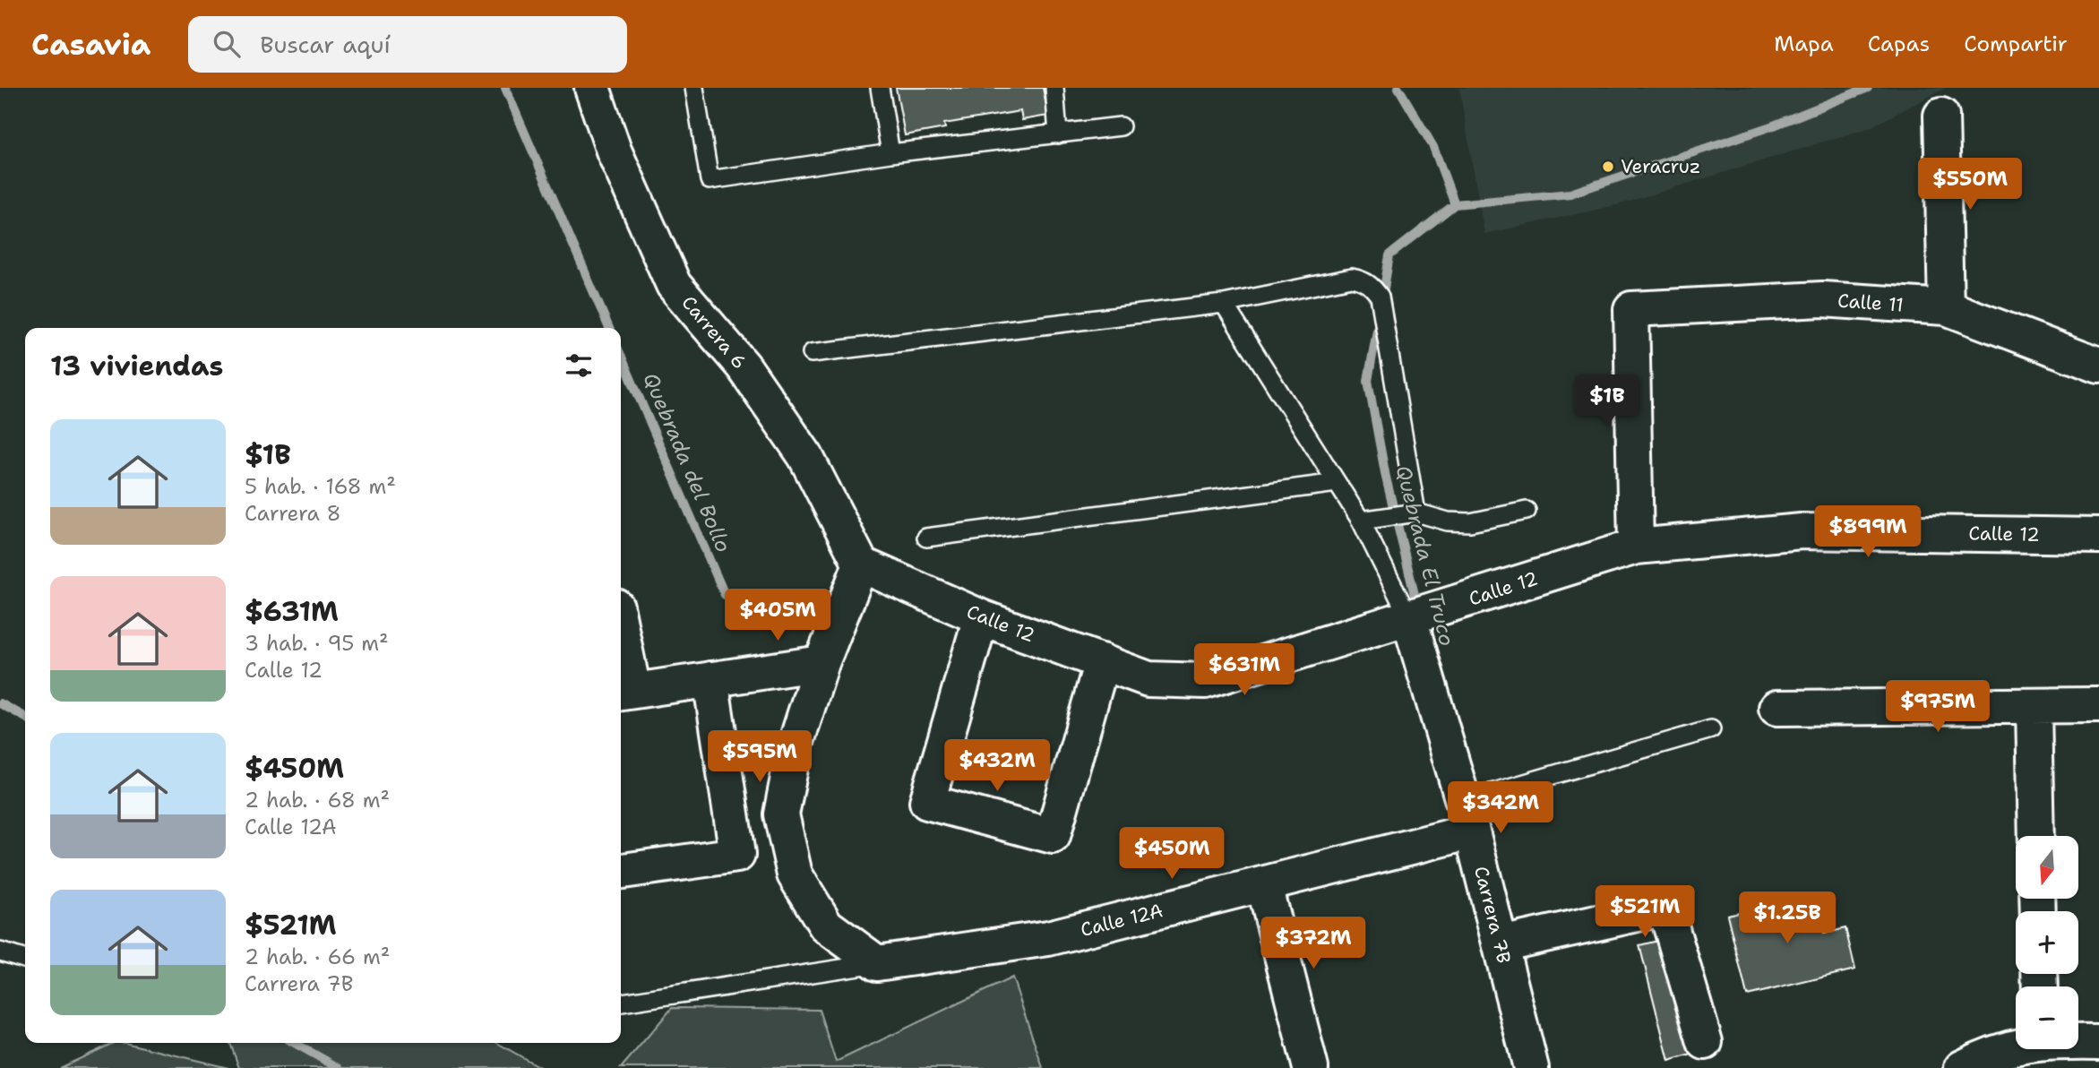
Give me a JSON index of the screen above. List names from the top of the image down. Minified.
{"streets":{"street":["Calle 11","Carrera 6","Calle 12","Carrera 7B","Calle 12A"]},"crossings":[["Calle 11","Calle 12"],["Carrera 6","Calle 12"],["Calle 12","Carrera 7B"],["Carrera 7B","Calle 12A"]],"water":["Quebrada del Bollo","Quebrada El Truco"],"places":["Veracruz"],"north":"bottom","page":{"header":"Casavia","search":"Buscar aquí","nav":["Mapa","Capas","Compartir"],"price":["$550M","$1B","$899M","$405M","$631M","$975M","$595M","$432M","$342M","$450M","$521M","$1.25B","$372M"],"heading":"13 viviendas","list":[{"name":"$1B","note":"5 hab. · 168 m² · Carrera 8"},{"name":"$631M","note":"3 hab. · 95 m² · Calle 12"},{"name":"$450M","note":"2 hab. · 68 m² · Calle 12A"},{"name":"$521M","note":"2 hab. · 66 m² · Carrera 7B"}],"map_buttons":["+","−"]}}
